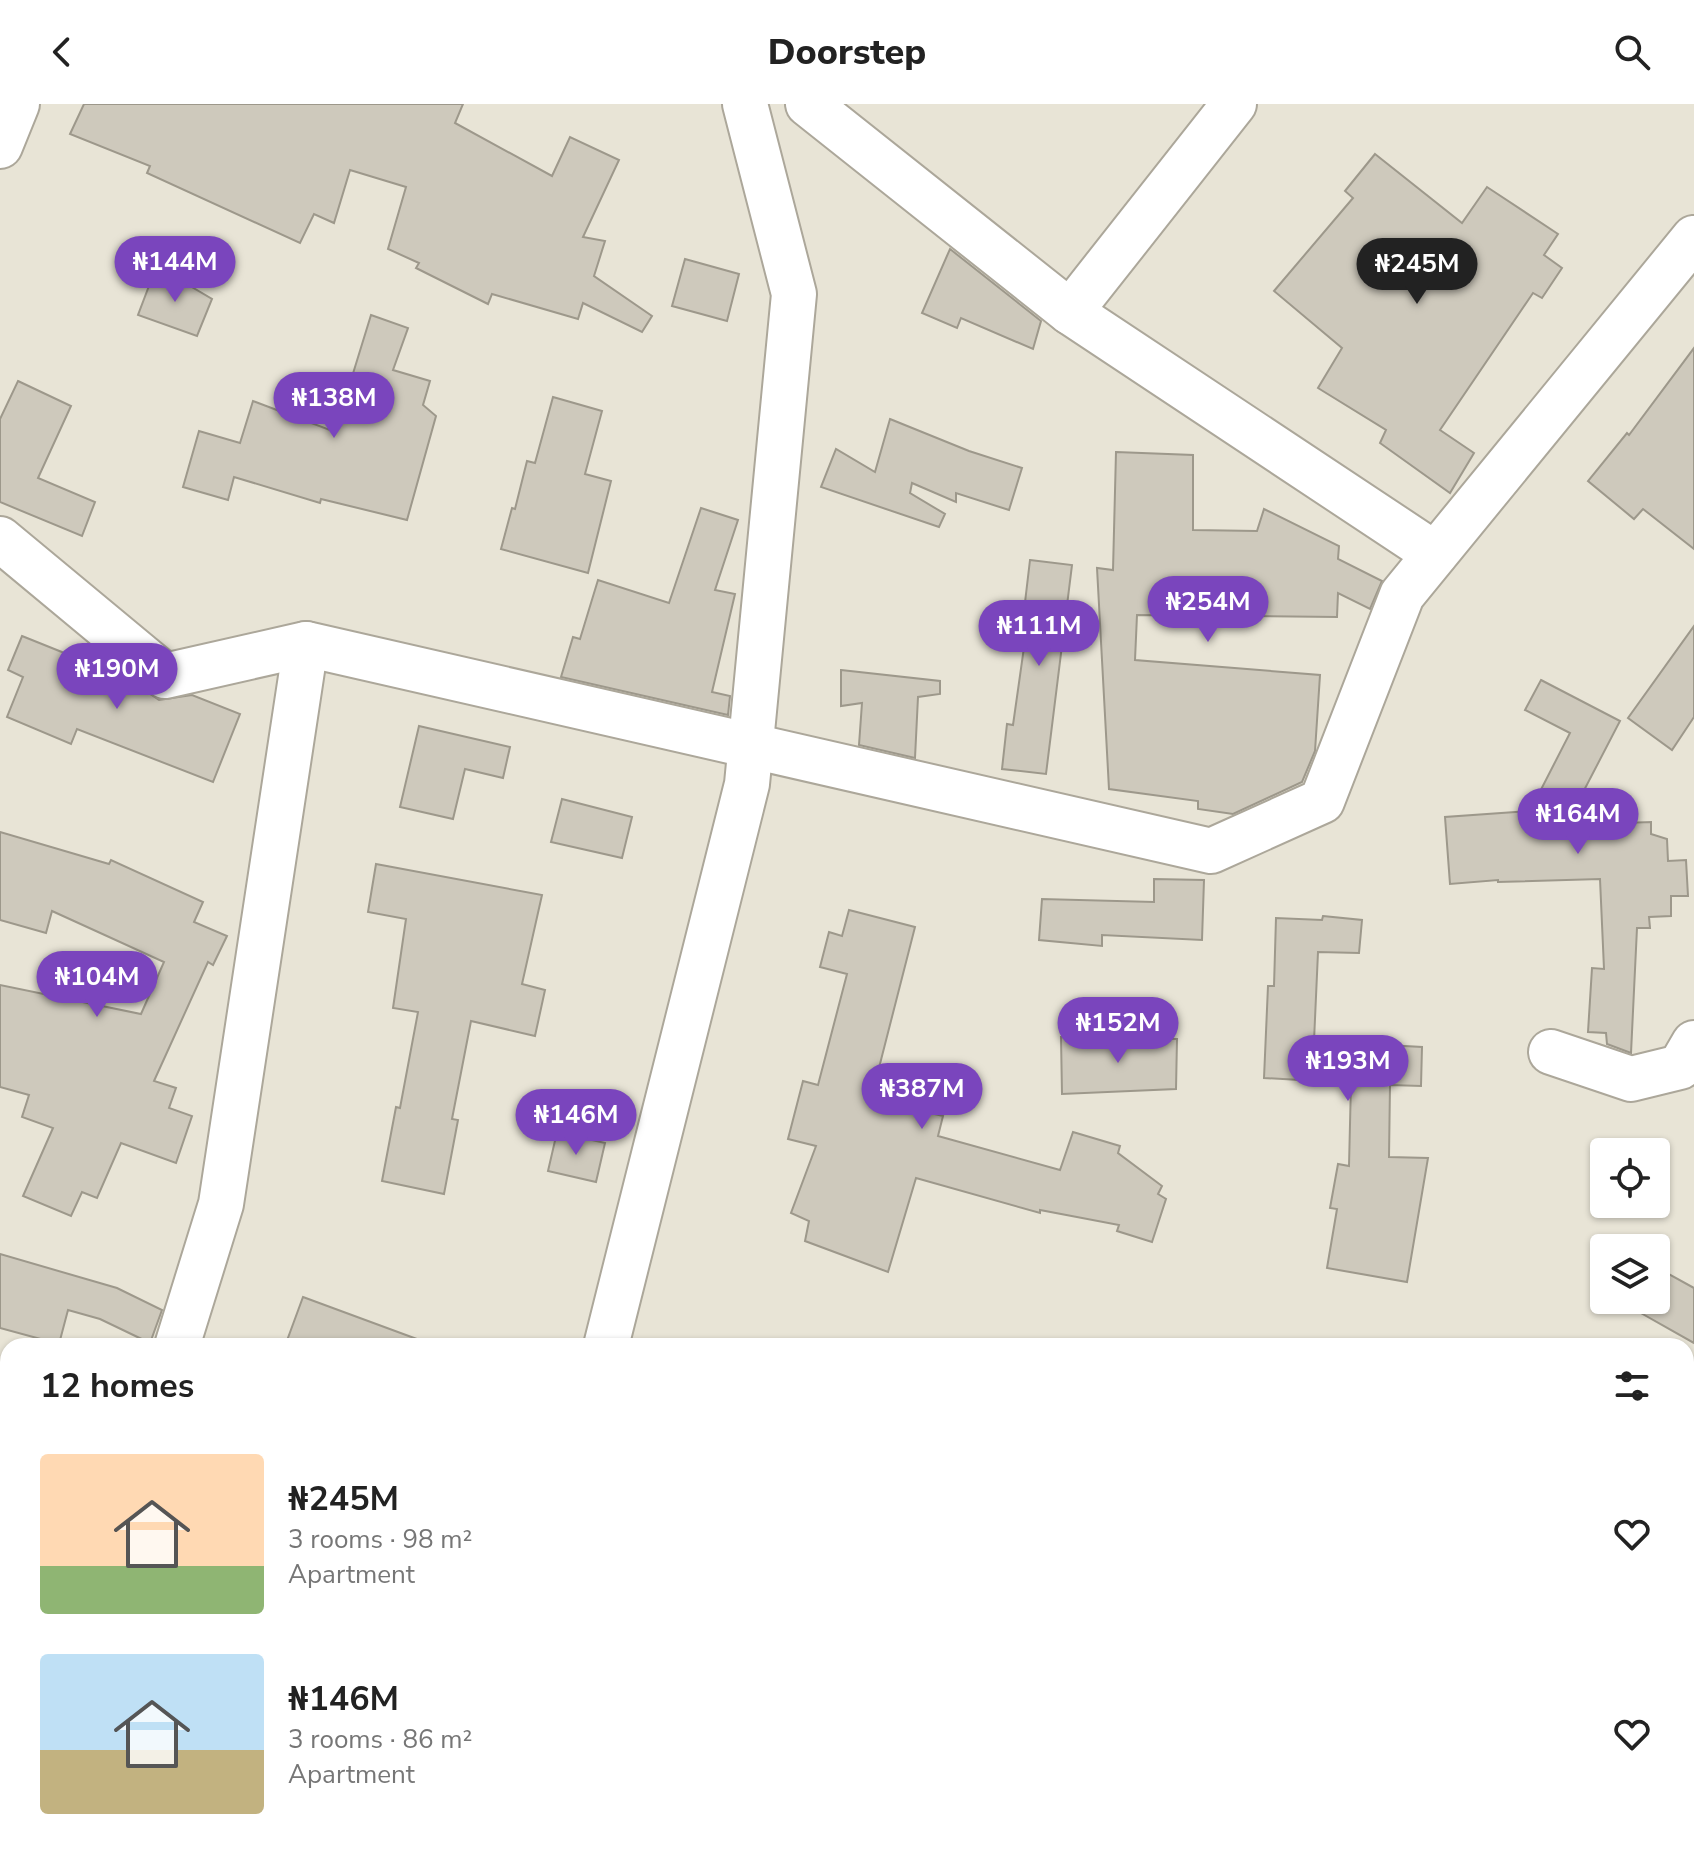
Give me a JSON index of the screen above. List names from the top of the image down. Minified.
{"page":{"header":"Doorstep","price":["₦144M","₦245M","₦138M","₦254M","₦111M","₦190M","₦164M","₦104M","₦152M","₦193M","₦387M","₦146M"],"heading":"12 homes","list":[{"name":"₦245M","note":"3 rooms · 98 m² · Apartment"},{"name":"₦146M","note":"3 rooms · 86 m² · Apartment"}]}}
